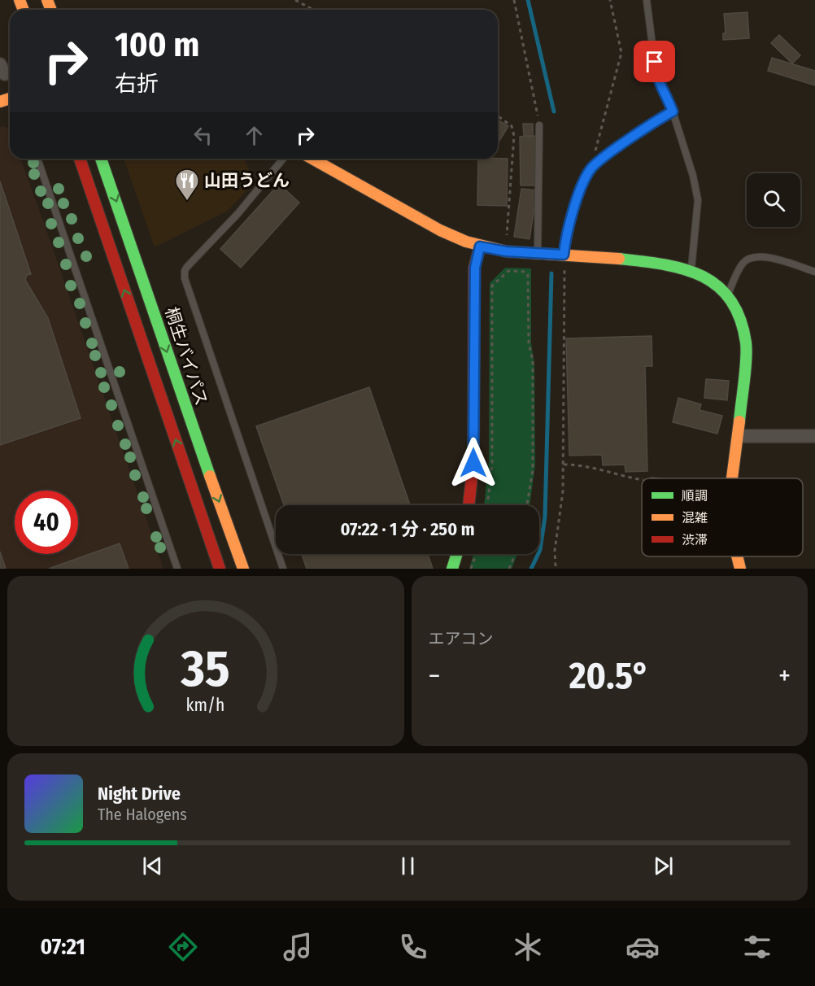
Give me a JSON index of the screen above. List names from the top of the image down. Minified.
{"streets":{"main road":["桐生バイパス"]},"places":{"restaurant":["山田うどん"]},"legend":["順調","混雑","渋滞"],"page":{"turn":["100 m","右折"],"limit":"40","trip":"07:22 · 1 分 · 250 m","tile":"エアコン","heat":["−","20.5°","+"],"song":["Night Drive","The Halogens"],"tabs":"07:21","gauge":["35","km/h"]}}
